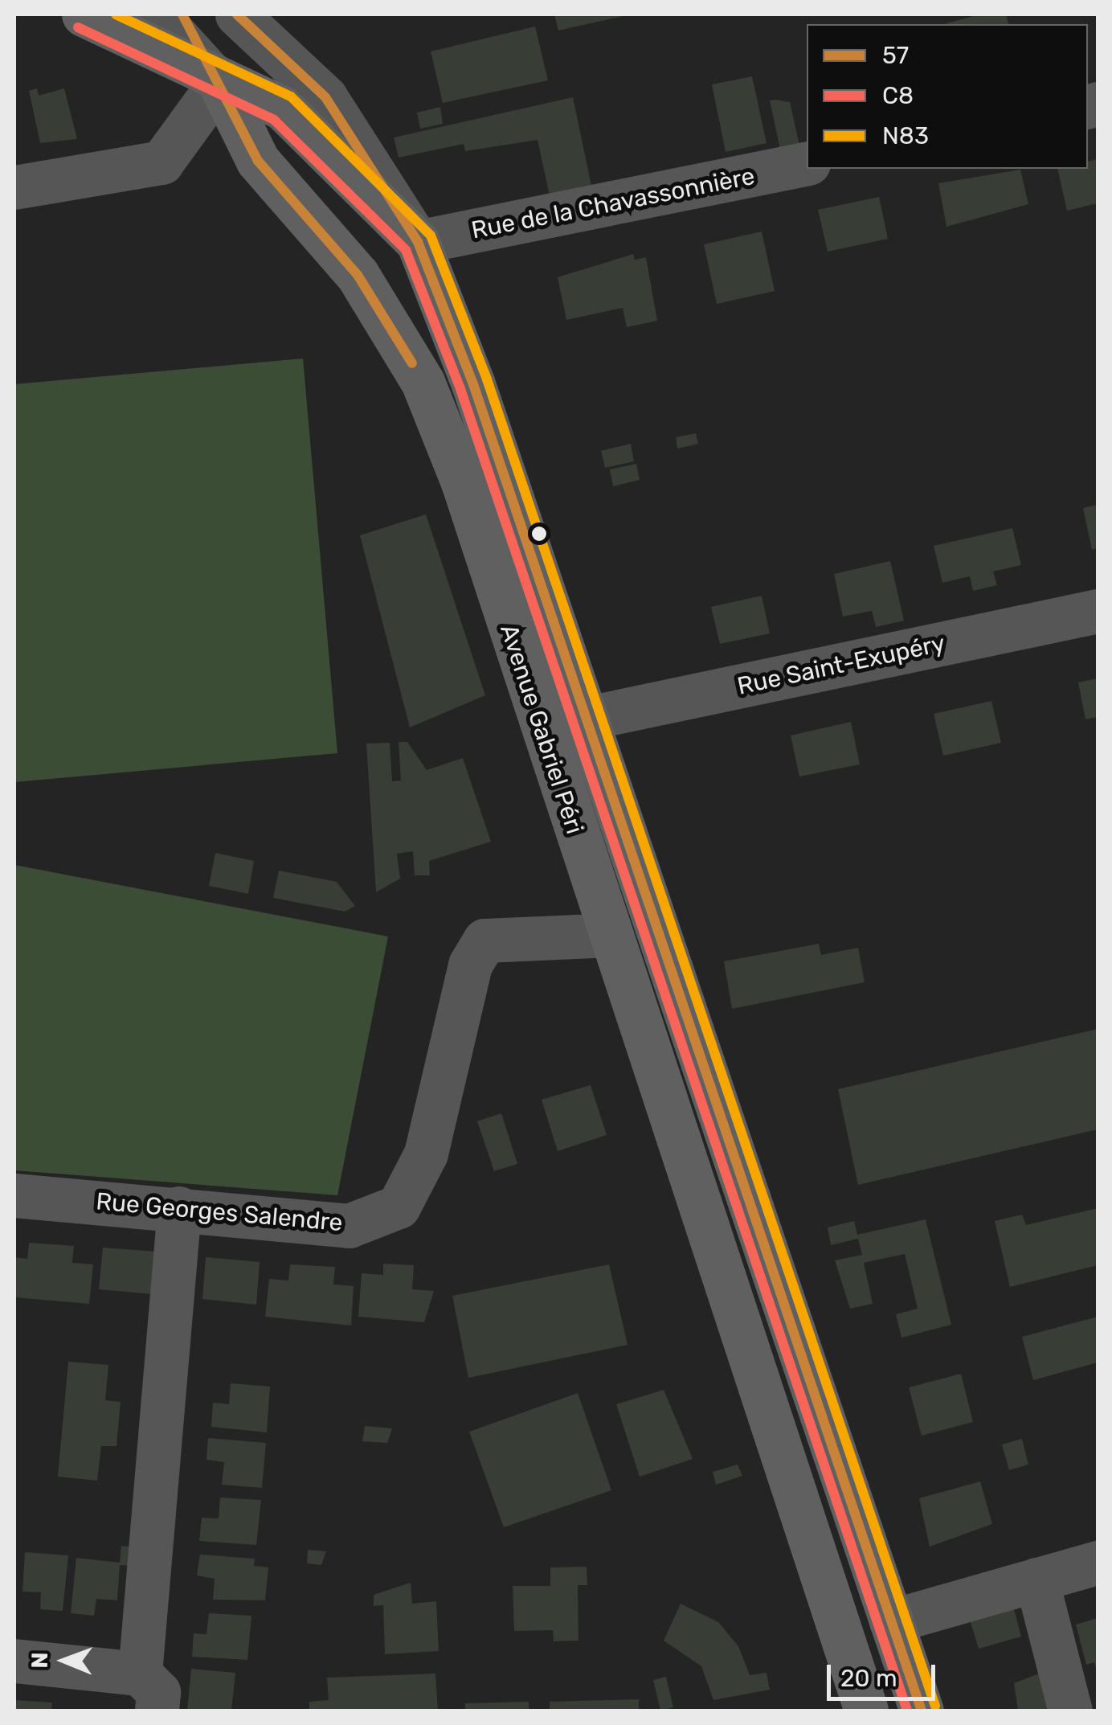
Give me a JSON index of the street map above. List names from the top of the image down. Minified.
{"streets":{"main road":["Avenue Gabriel Péri"],"street":["Rue de la Chavassonnière","Rue Saint-Exupéry","Rue Georges Salendre"]},"crossings":[["Rue de la Chavassonnière","Avenue Gabriel Péri"],["Rue Saint-Exupéry","Avenue Gabriel Péri"],["Avenue Gabriel Péri","Rue Georges Salendre"]],"lines":["transit line 57","transit line N83","transit line C8"],"legend":["57","C8","N83"],"scale_bar":"20 m","north":"left"}
